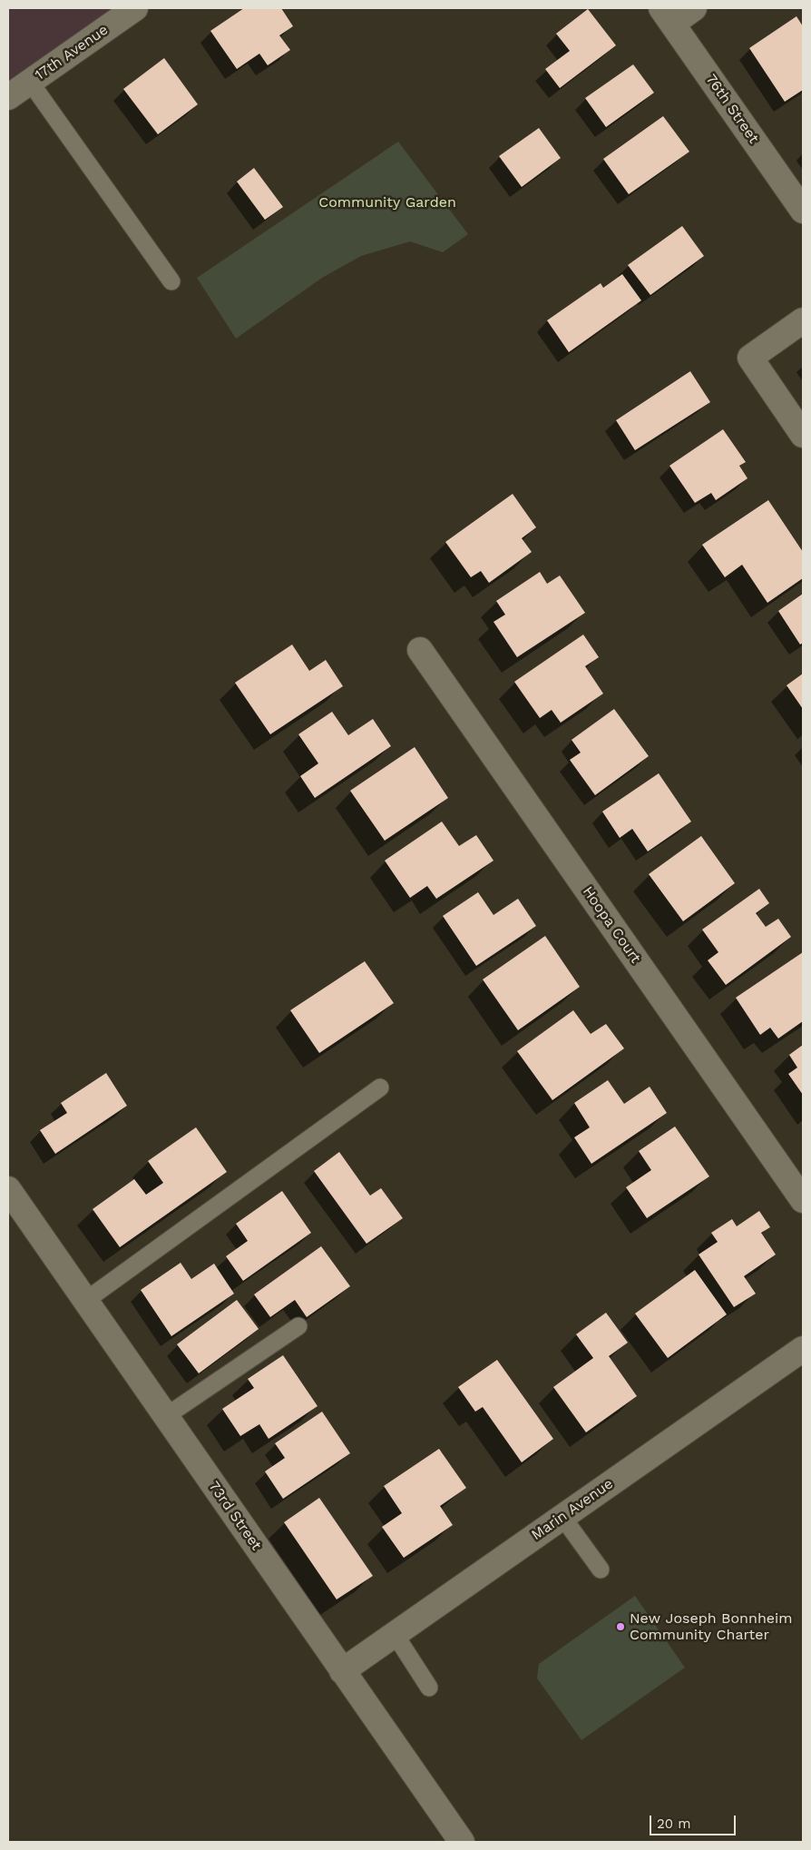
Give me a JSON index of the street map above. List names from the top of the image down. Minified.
{"streets":{"street":["17th Avenue","76th Street","Hoopa Court","Marin Avenue","73rd Street"]},"crossings":[["Marin Avenue","73rd Street"]],"parks":["Community Garden"],"places":["New Joseph Bonnheim Community Charter"],"scale_bar":"20 m"}
